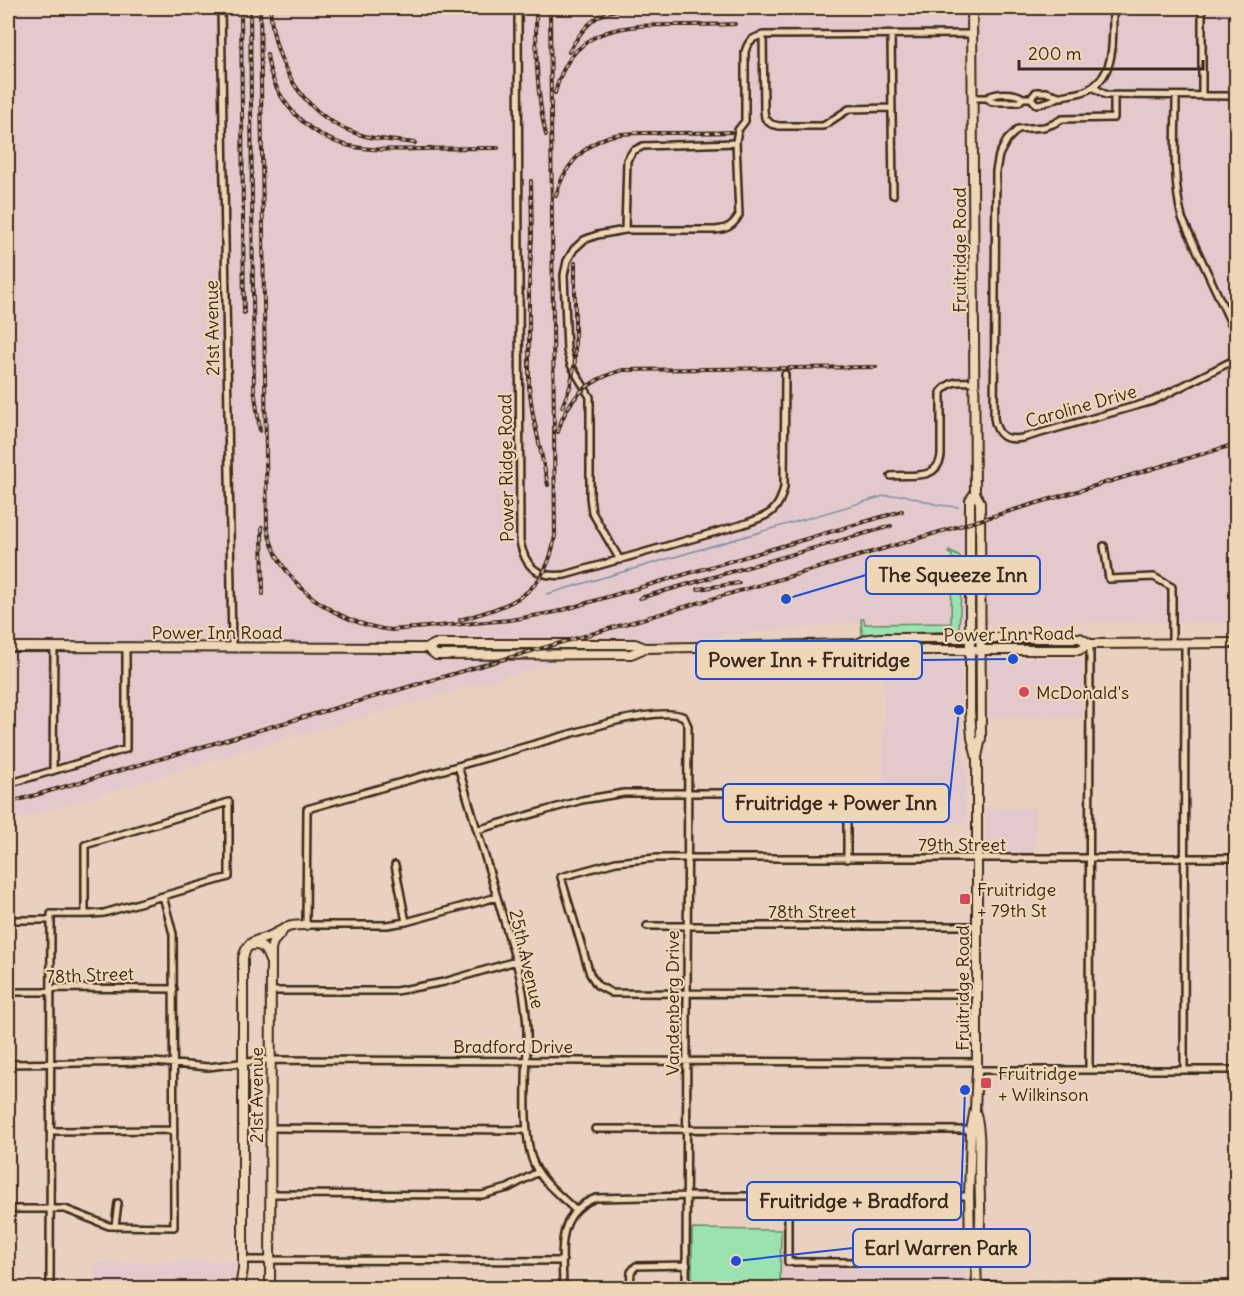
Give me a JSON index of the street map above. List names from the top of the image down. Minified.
{"streets":{"main road":["Fruitridge Road","21st Avenue","Power Inn Road"],"street":["Caroline Drive","Power Ridge Road","79th Street","78th Street","25th Avenue","Vandenberg Drive","Bradford Drive"]},"crossings":[["Fruitridge Road","Power Inn Road"],["Fruitridge Road","79th Street"],["Fruitridge Road","78th Street"],["Fruitridge Road","Bradford Drive"],["21st Avenue","Power Inn Road"],["21st Avenue","Bradford Drive"],["79th Street","Vandenberg Drive"],["78th Street","Vandenberg Drive"],["25th Avenue","Vandenberg Drive"],["25th Avenue","Bradford Drive"],["Vandenberg Drive","Bradford Drive"]],"places":{"other":["The Squeeze Inn","Power Inn + Fruitridge","McDonald's","Fruitridge + Power Inn","Fruitridge + Bradford","Earl Warren Park"],"transit":["Fruitridge + 79th St","Fruitridge + Wilkinson"]},"scale_bar":"200 m"}
